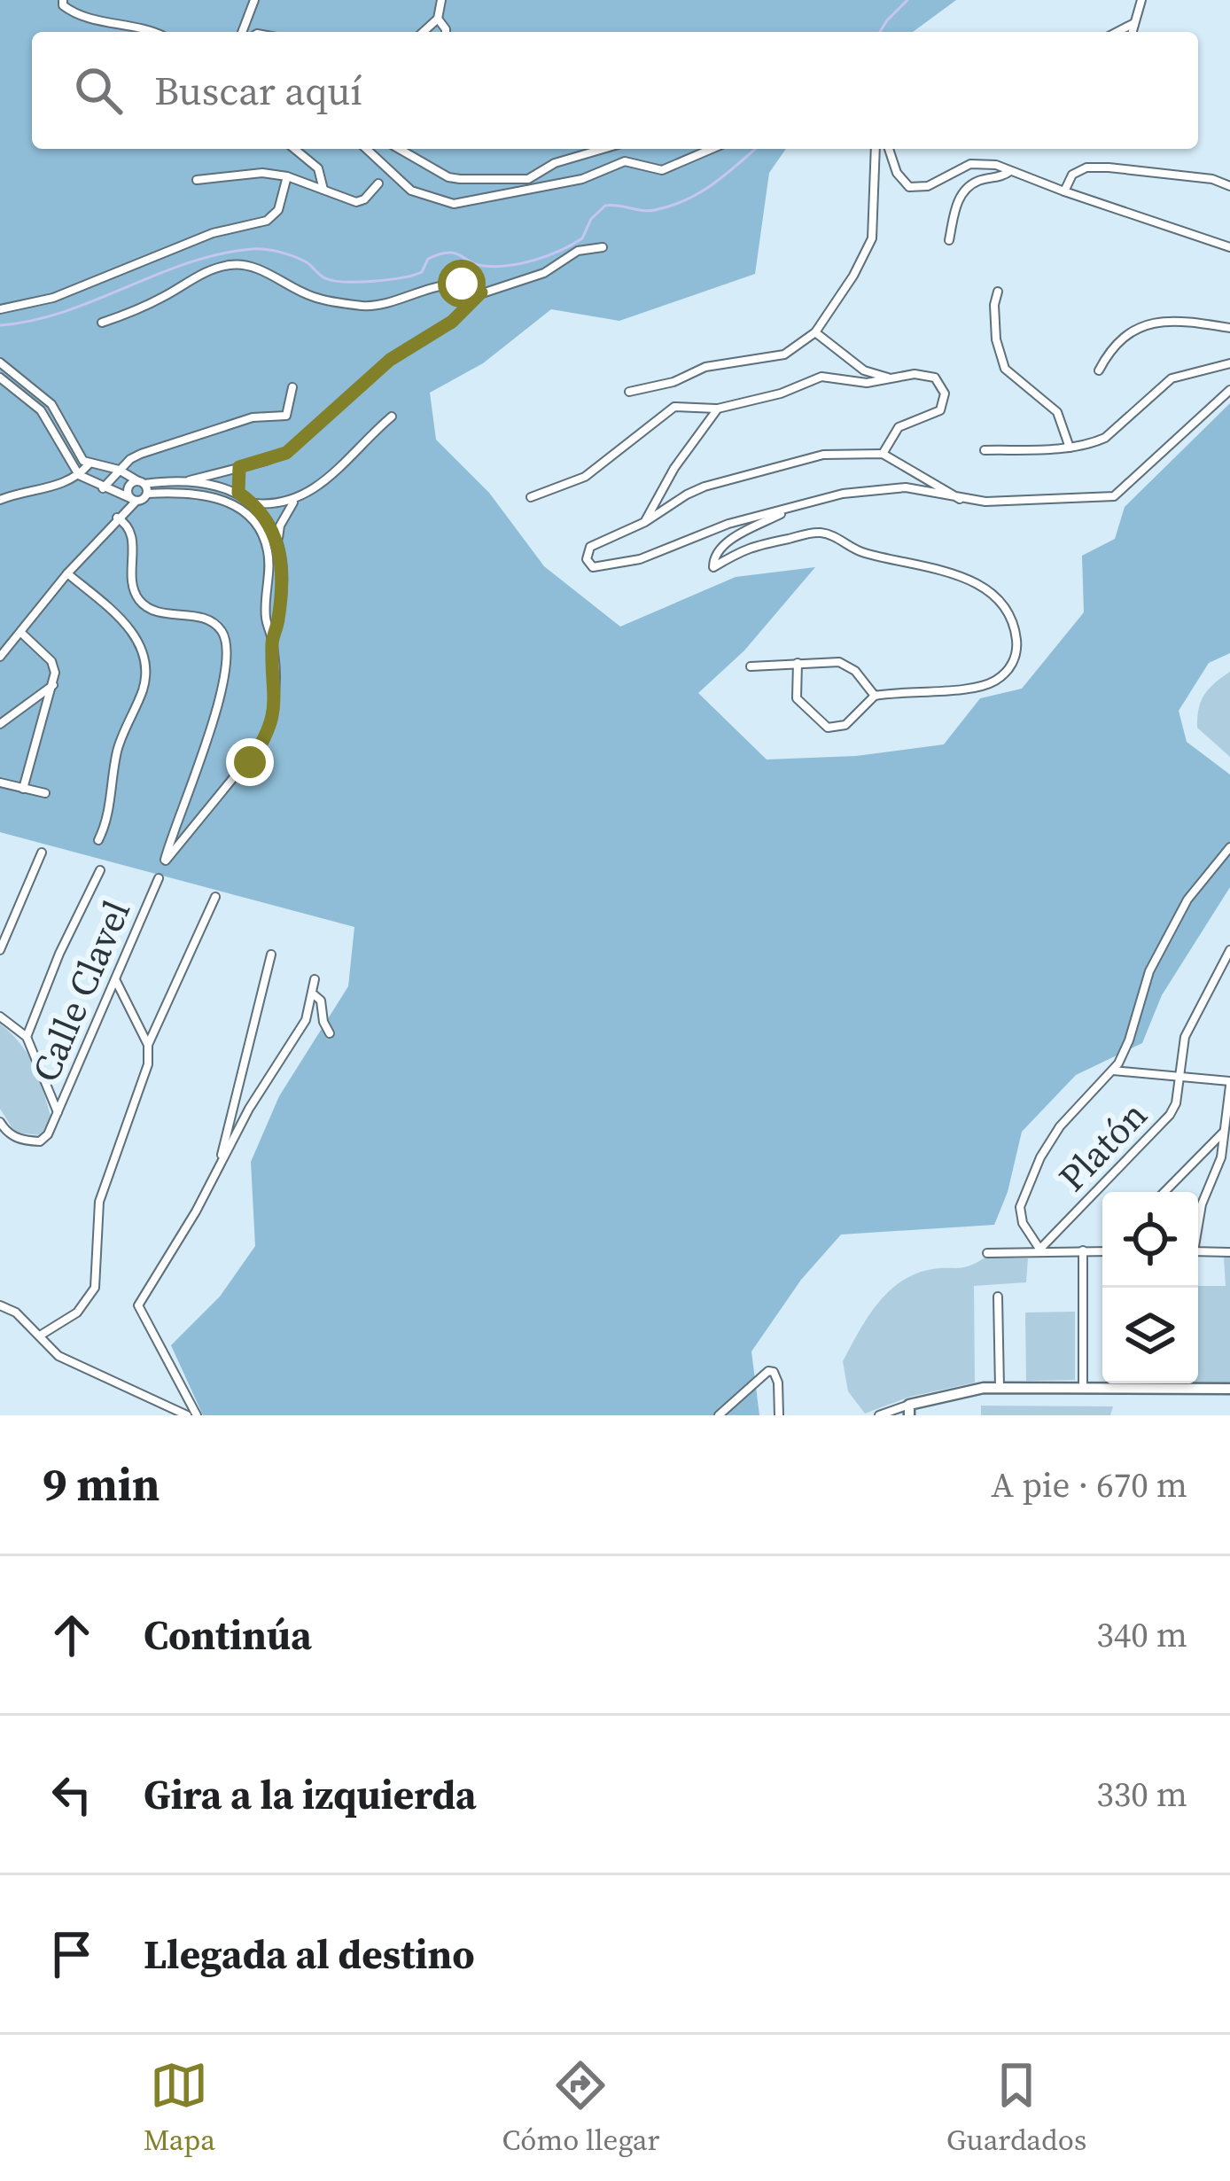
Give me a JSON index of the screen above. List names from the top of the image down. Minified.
{"streets":{"street":["Calle Clavel","Platón"]},"page":{"search":"Buscar aquí","heading":["9 min","A pie · 670 m"],"list":[["Continúa","340 m"],["Gira a la izquierda","330 m"],"Llegada al destino"],"nav":["Mapa","Cómo llegar","Guardados"]}}
